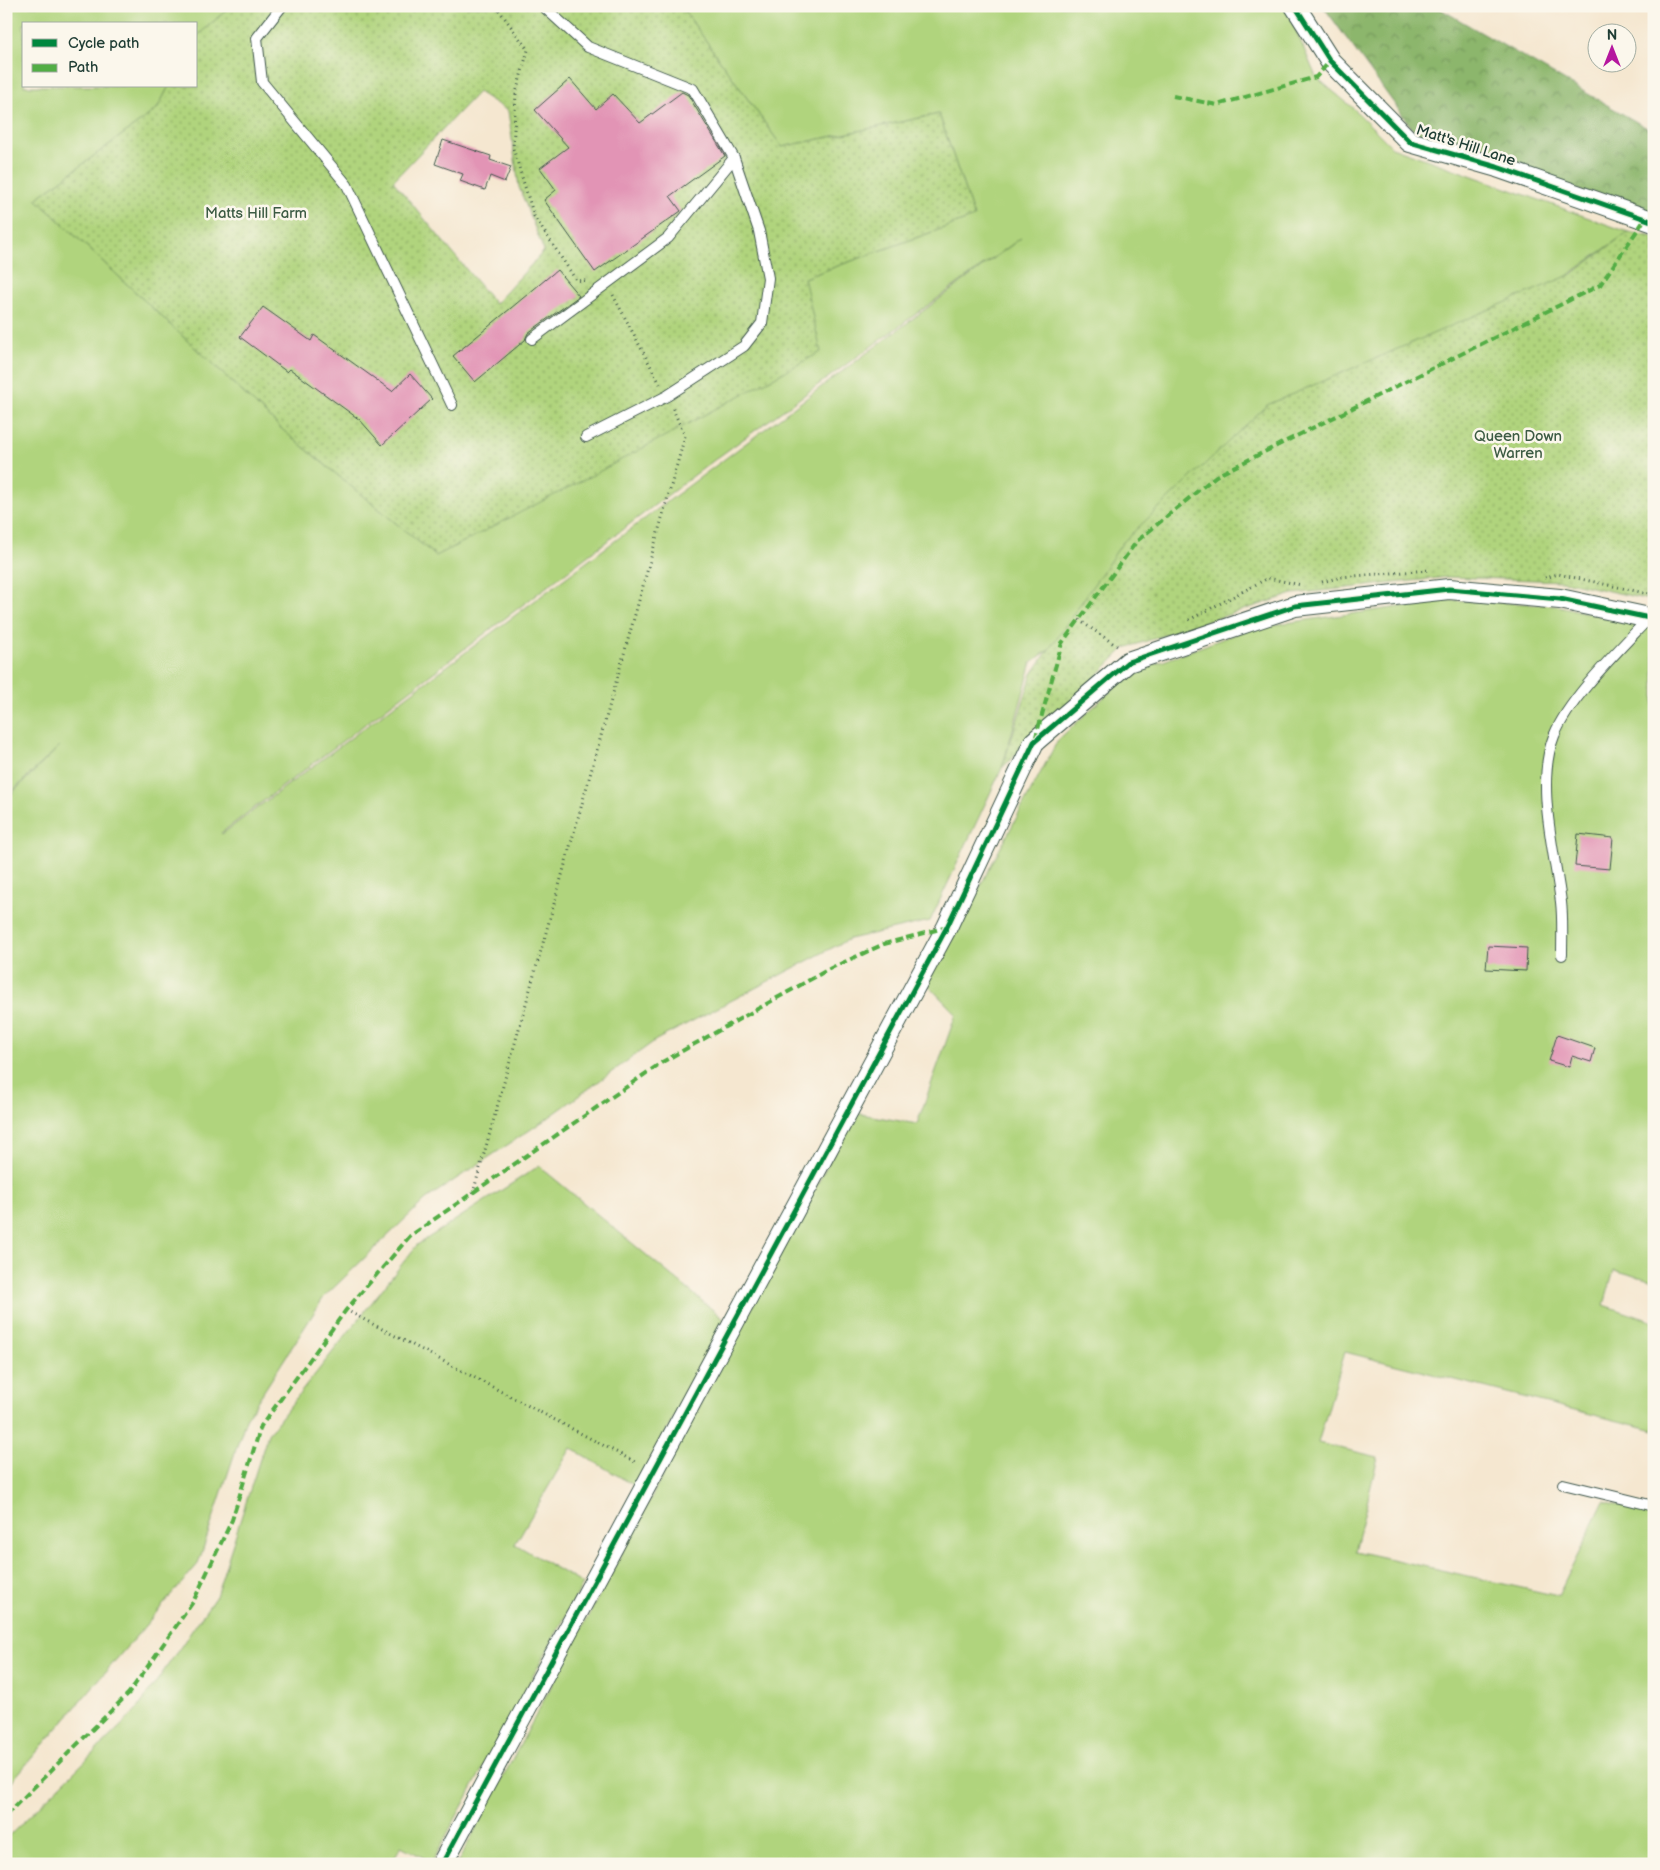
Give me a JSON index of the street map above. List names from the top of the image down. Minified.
{"streets":{"street":["Matt's Hill Lane"]},"parks":["Matts Hill Farm","Queen Down Warren"],"legend":["Cycle path","Path"],"north":"top"}
